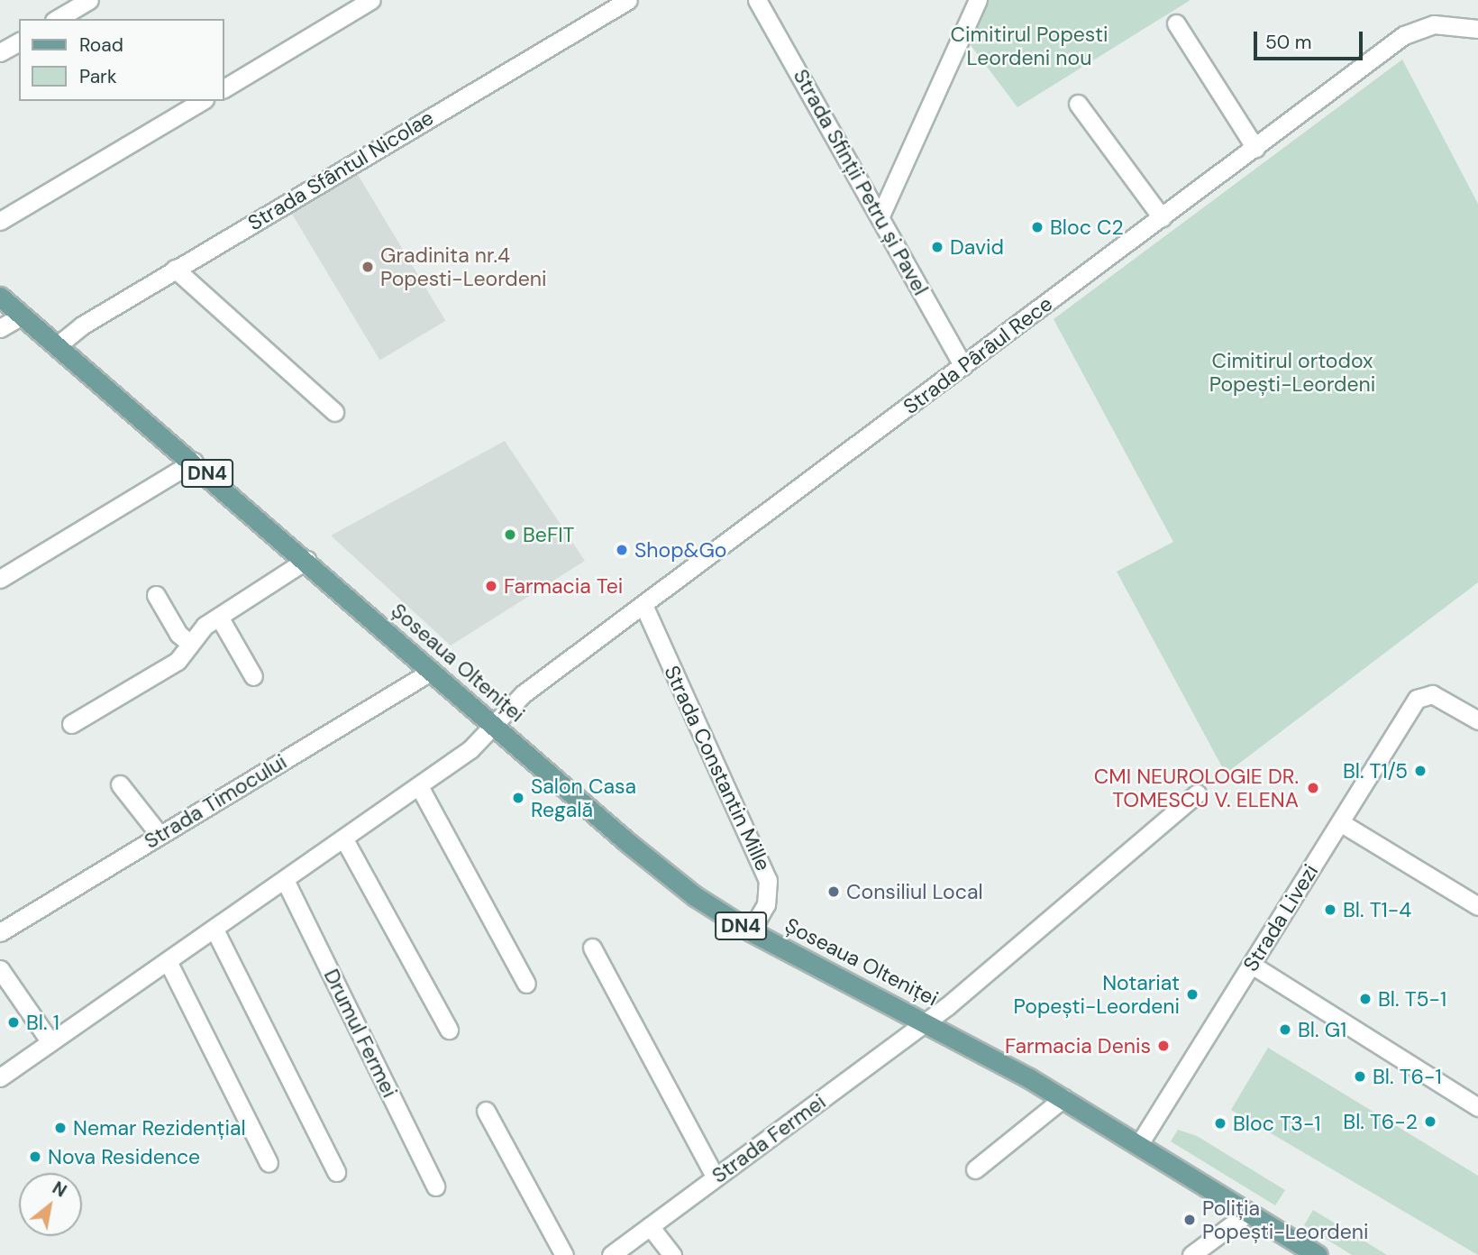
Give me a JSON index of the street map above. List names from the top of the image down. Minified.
{"streets":{"main road":["DN4","Șoseaua Olteniței"],"street":["Strada Sfântul Nicolae","Strada Sfinții Petru și Pavel","Strada Pârâul Rece","Strada Constantin Mille","Strada Timocului","Strada Livezi","Drumul Fermei","Strada Fermei"]},"crossings":[["Strada Sfântul Nicolae","Șoseaua Olteniței"],["Strada Sfinții Petru și Pavel","Strada Pârâul Rece"],["Strada Pârâul Rece","Șoseaua Olteniței"],["Strada Pârâul Rece","Strada Constantin Mille"],["Șoseaua Olteniței","Strada Constantin Mille"],["Șoseaua Olteniței","Strada Timocului"],["Șoseaua Olteniței","Strada Livezi"],["Șoseaua Olteniței","Strada Fermei"]],"parks":["Cimitirul Popesti Leordeni nou","Cimitirul ortodox Popești-Leordeni"],"places":["Bloc C2","David","Gradinita nr.4 Popesti-Leordeni","BeFIT","Shop&Go","Farmacia Tei","Bl. T1/5","CMI NEUROLOGIE DR. TOMESCU V. ELENA","Salon Casa Regală","Consiliul Local","Bl. T1-4","Notariat Popești-Leordeni","Bl. T5-1","Bl. 1","Bl. G1","Farmacia Denis","Bl. T6-1","Bl. T6-2","Bloc T3-1","Nemar Rezidențial","Nova Residence","Poliția Popești-Leordeni"],"legend":["Road","Park"],"scale_bar":"50 m","north":"top right"}
